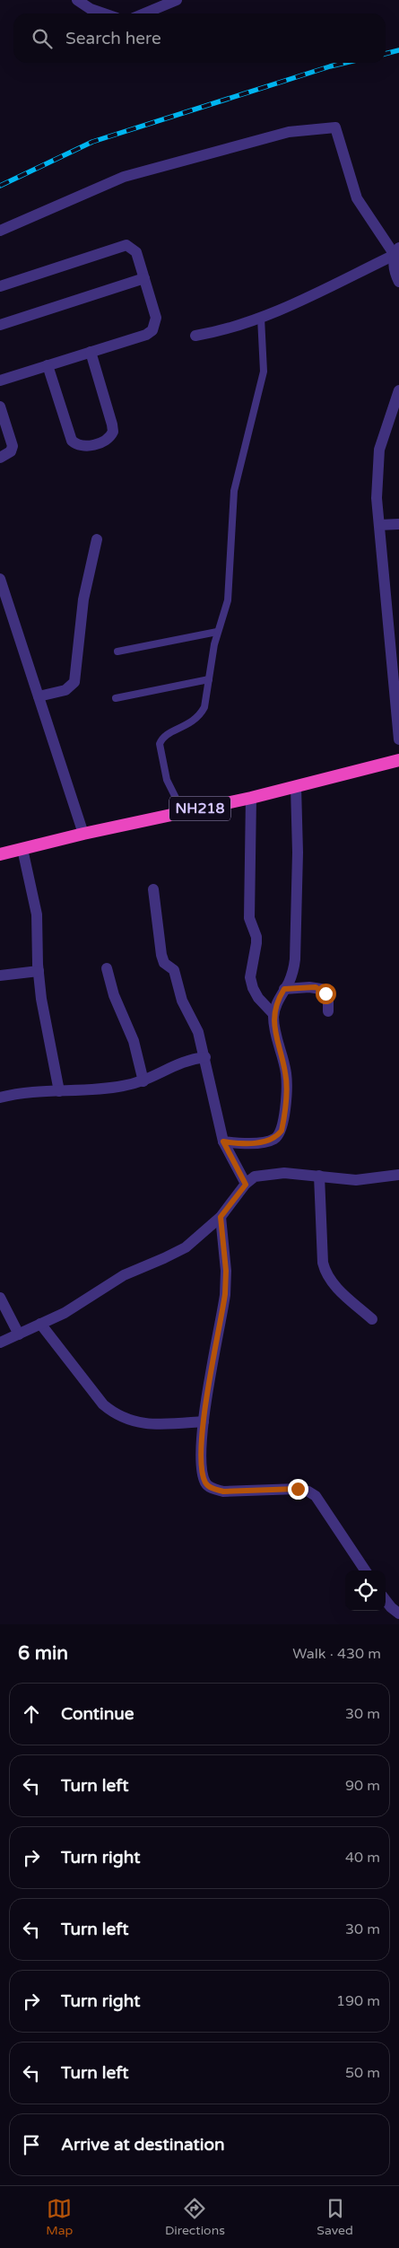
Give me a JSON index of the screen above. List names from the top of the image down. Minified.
{"streets":{"highway":["NH218"]},"page":{"search":"Search here","heading":["6 min","Walk · 430 m"],"list":[["Continue","30 m"],["Turn left","90 m"],["Turn right","40 m"],["Turn left","30 m"],["Turn right","190 m"],["Turn left","50 m"],"Arrive at destination"],"nav":["Map","Directions","Saved"]}}
